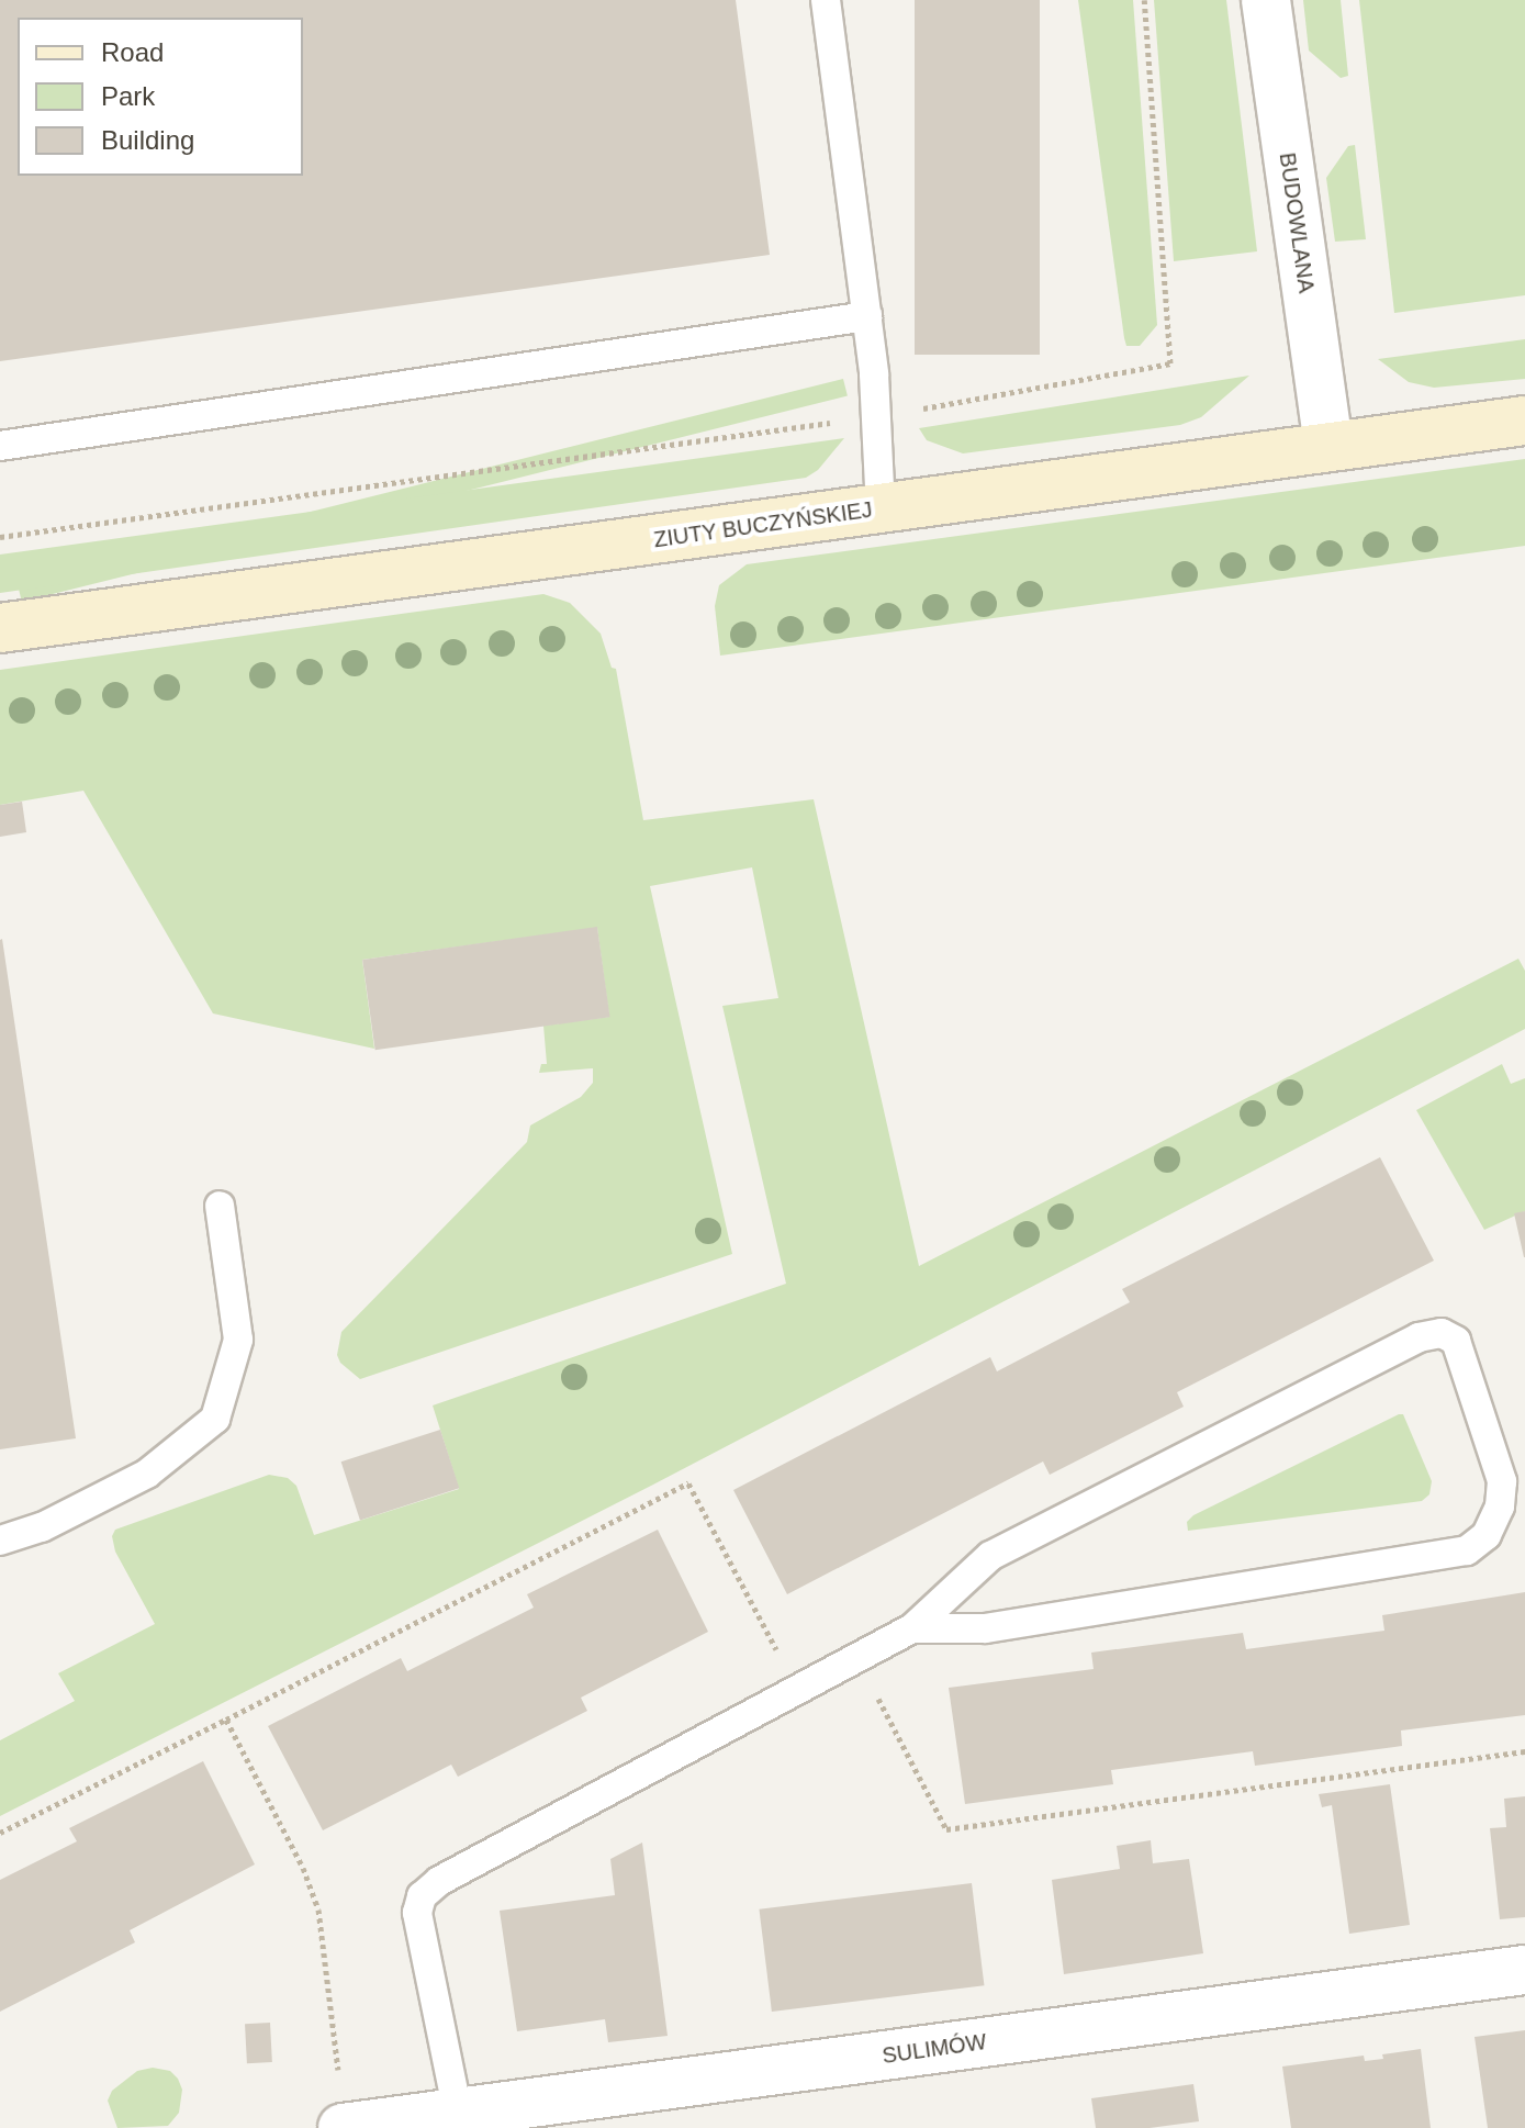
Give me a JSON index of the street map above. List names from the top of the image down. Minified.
{"streets":{"main road":["ZIUTY BUCZYŃSKIEJ"],"street":["BUDOWLANA","SULIMÓW"]},"crossings":[["BUDOWLANA","ZIUTY BUCZYŃSKIEJ"]],"legend":["Road","Park","Building"]}
